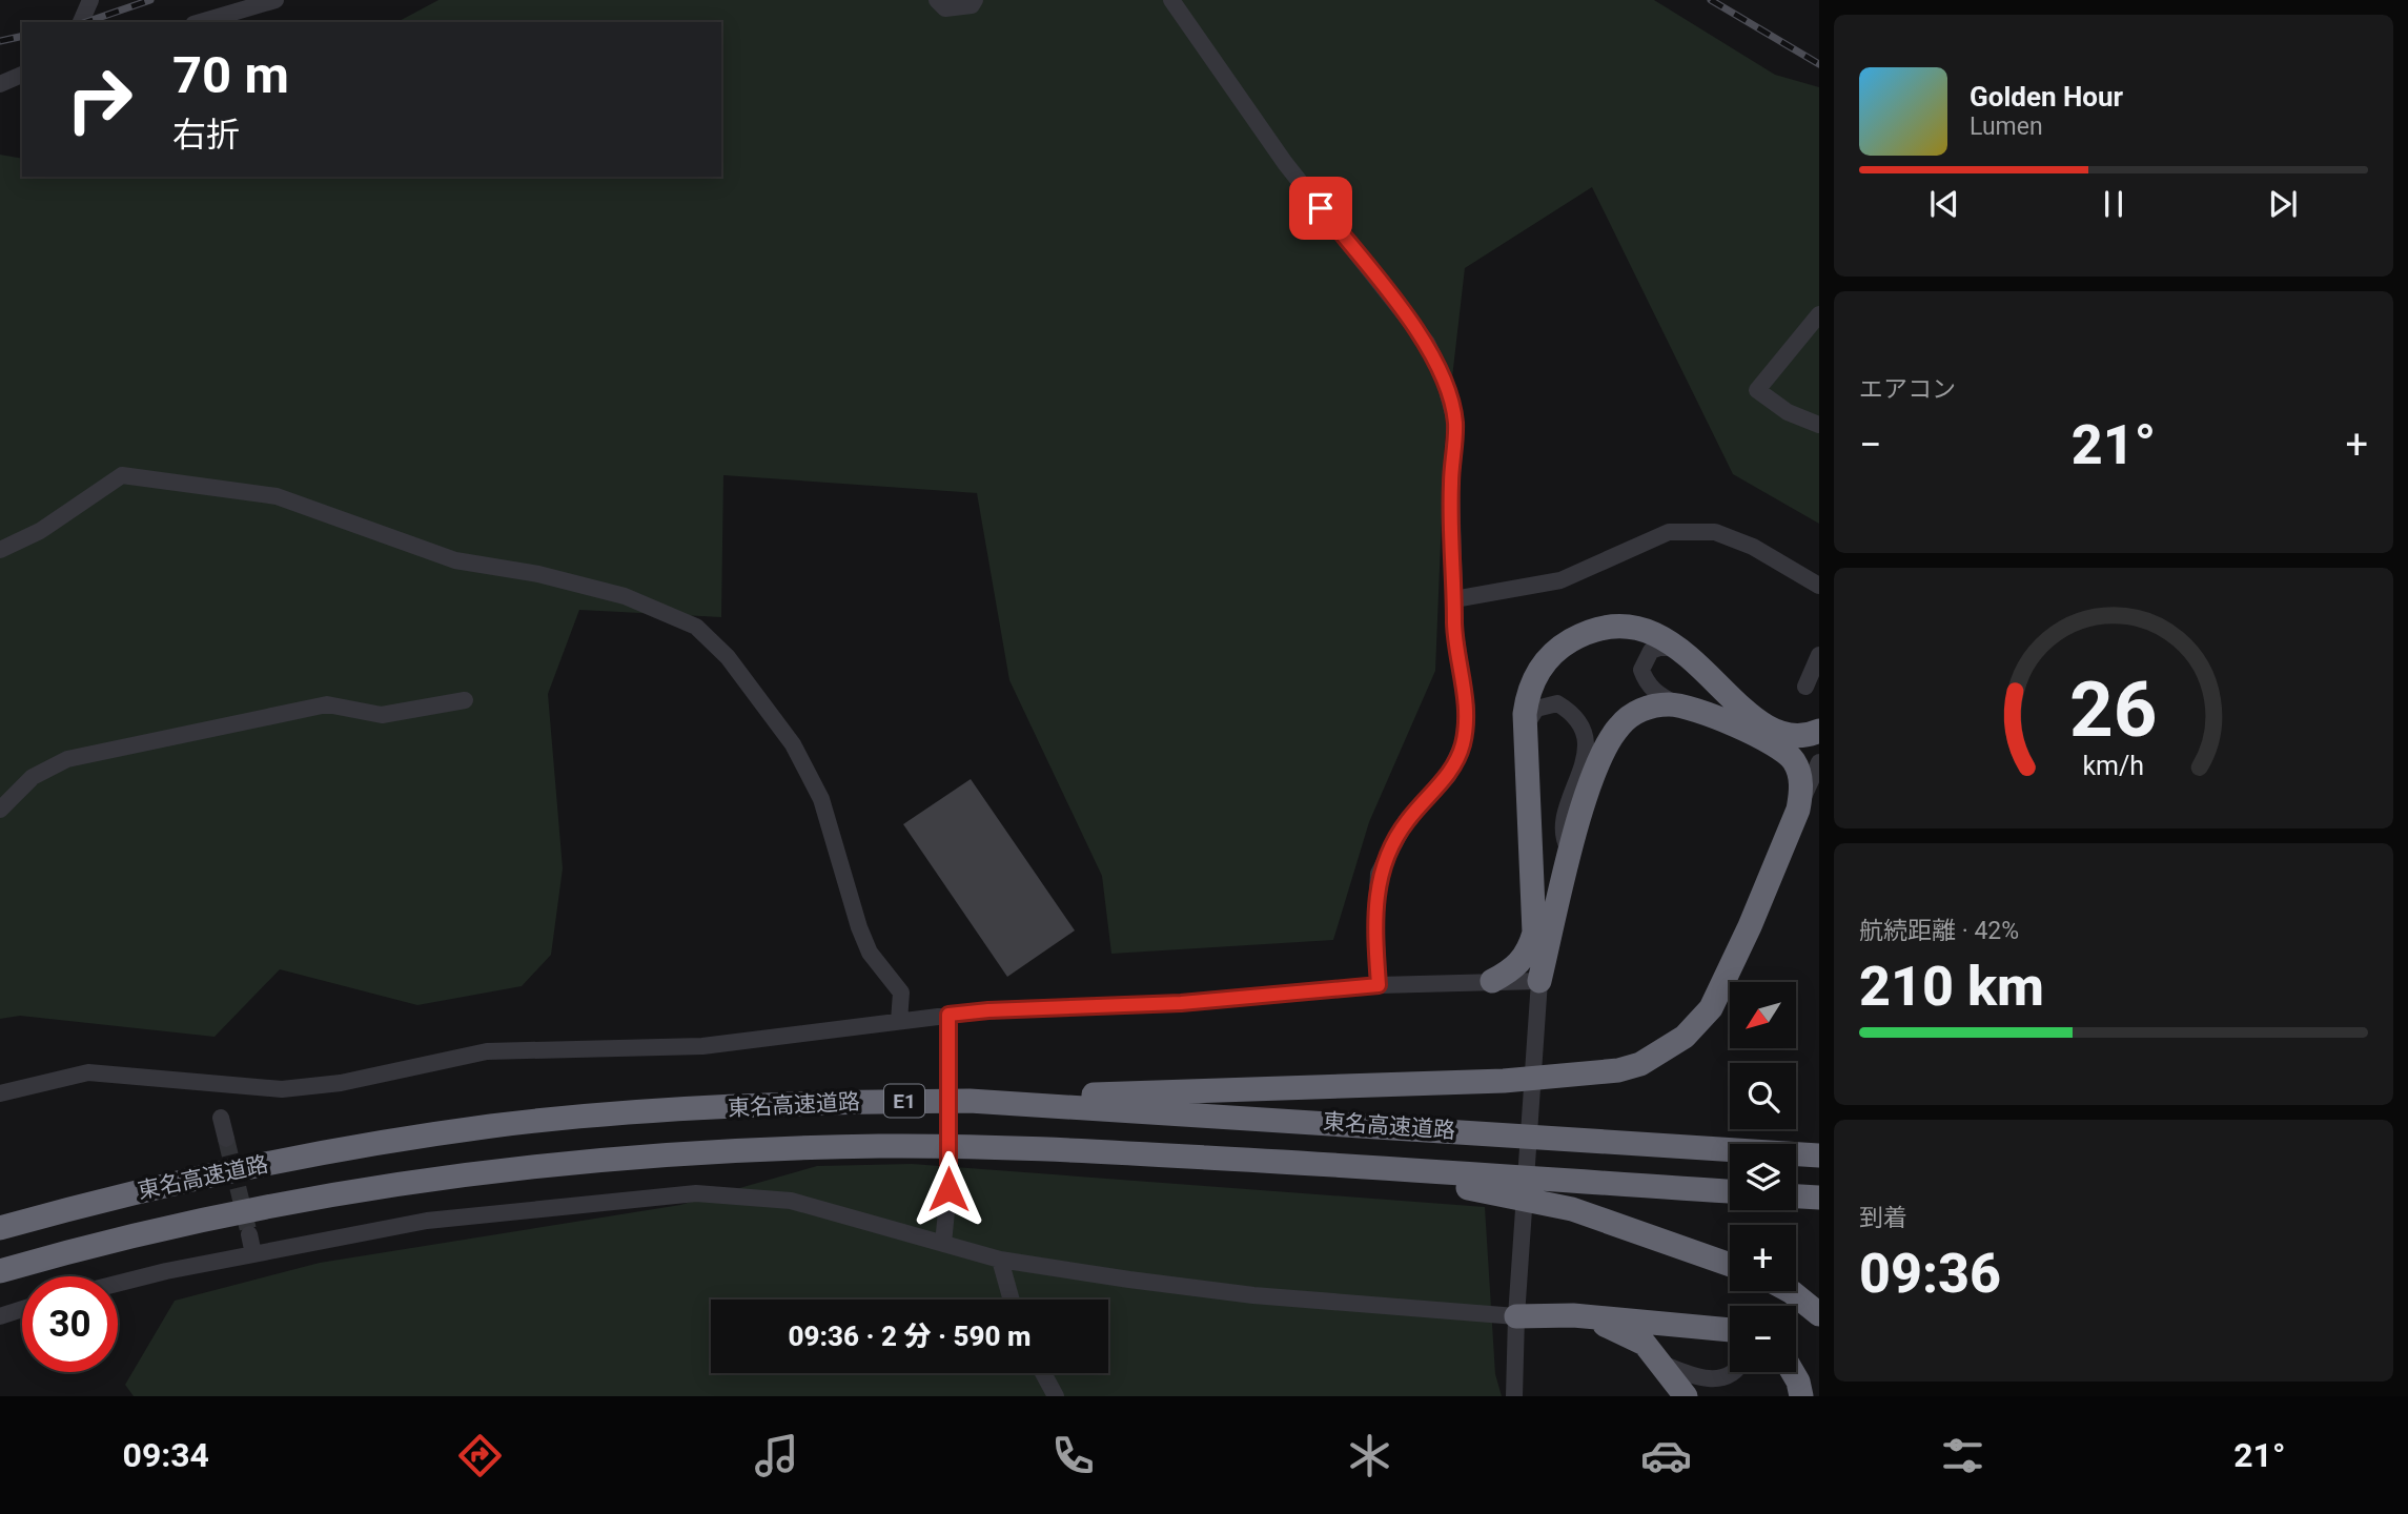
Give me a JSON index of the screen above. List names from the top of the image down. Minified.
{"streets":{"highway":["E1","東名高速道路"]},"north":"bottom left","page":{"turn":["70 m","右折"],"song":["Golden Hour","Lumen"],"tile":["エアコン",["航続距離 · 42%","210 km"],["到着","09:36"]],"heat":["−","21°","+"],"map_buttons":["+","−"],"limit":"30","trip":"09:36 · 2 分 · 590 m","tabs":["09:34","21°"],"gauge":["26","km/h"]}}
